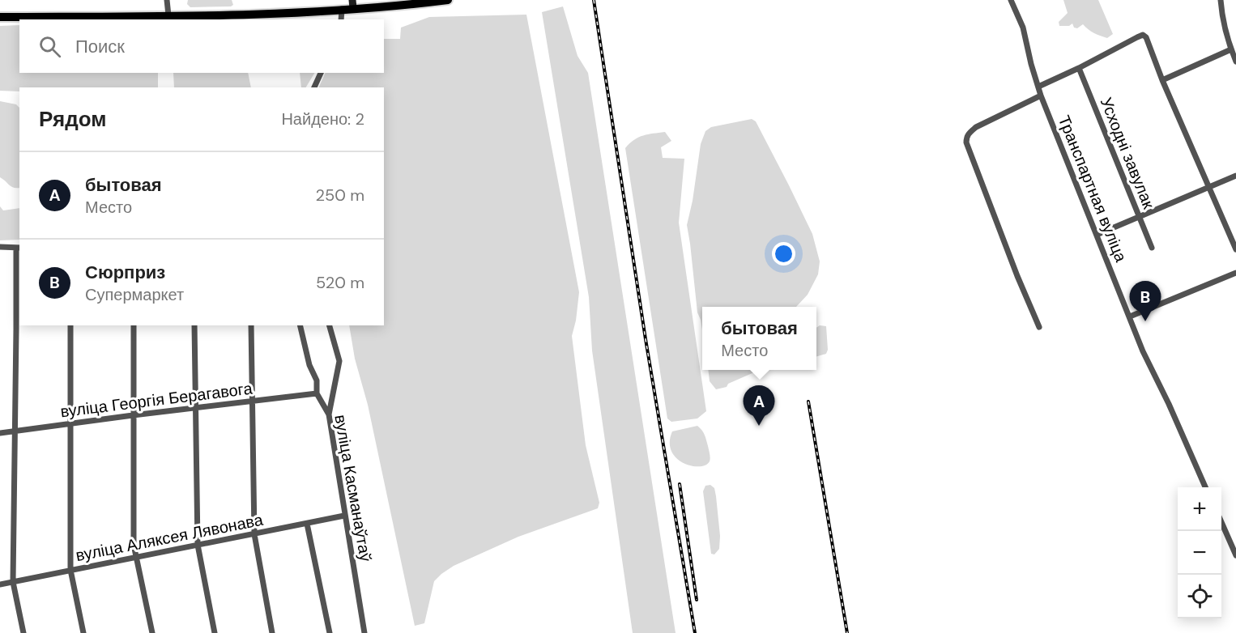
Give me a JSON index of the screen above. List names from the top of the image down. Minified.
{"streets":{"street":["Усходні завулак","Транспартная вуліца","вуліца Георгія Берагавога","вуліца Касманаўтаў","вуліца Аляксея Лявонава"]},"crossings":[["вуліца Георгія Берагавога","вуліца Касманаўтаў"],["вуліца Касманаўтаў","вуліца Аляксея Лявонава"]],"page":{"search":"Поиск","heading":["Рядом","Найдено: 2"],"list":[{"mark":"A","name":"бытовая","note":"Место","value":"250 m"},{"mark":"B","name":"Сюрприз","note":"Супермаркет","value":"520 m"}],"pins":["B","A"],"popup":["бытовая","Место"],"map_buttons":["+","−"]}}
